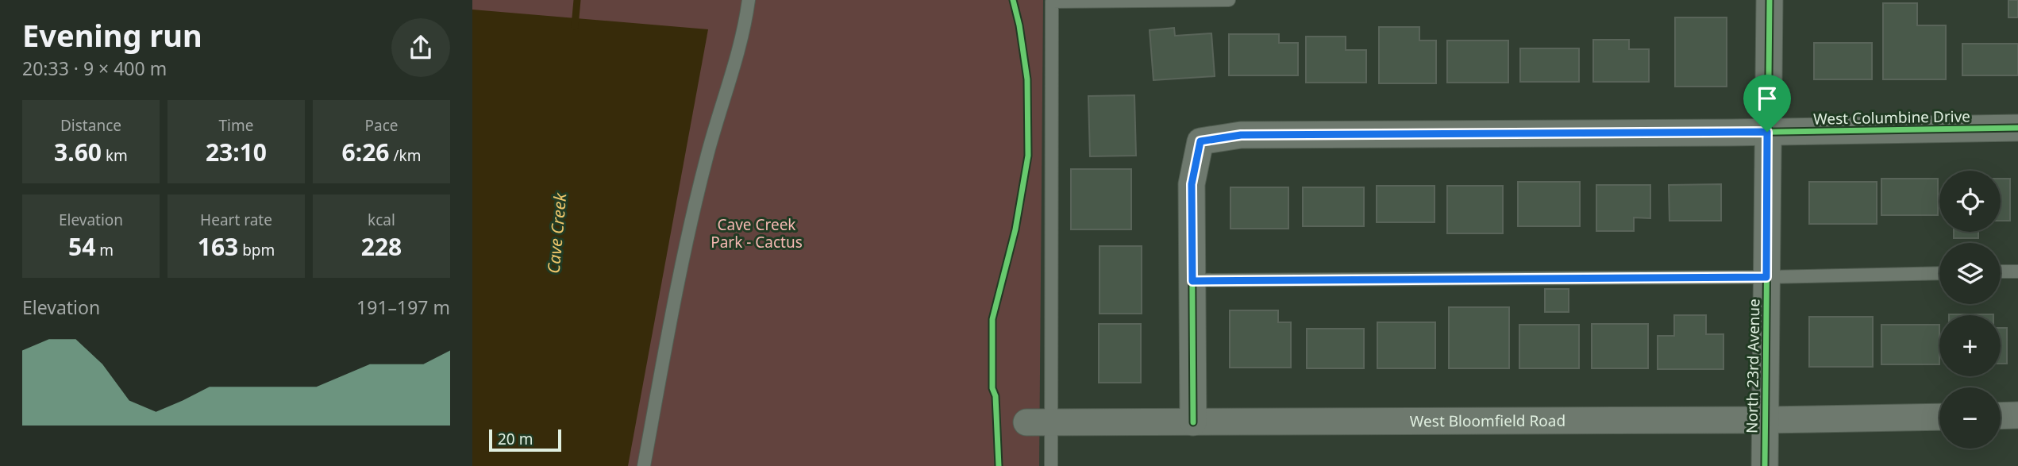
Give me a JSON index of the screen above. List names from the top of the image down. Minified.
{"streets":{"street":["West Columbine Drive","North 23rd Avenue","West Bloomfield Road"]},"crossings":[["West Columbine Drive","North 23rd Avenue"],["North 23rd Avenue","West Bloomfield Road"]],"water":["Cave Creek"],"parks":["Cave Creek Park - Cactus"],"scale_bar":"20 m","page":{"heading":["Evening run","20:33 · 9 × 400 m"],"stats":[["Distance","3.60 km"],["Time","23:10"],["Pace","6:26 /km"],["Elevation","54 m"],["Heart rate","163 bpm"],["kcal","228"]],"map_buttons":["+","−"],"chart":["Elevation","191–197 m"],"scale":"20 m"}}
